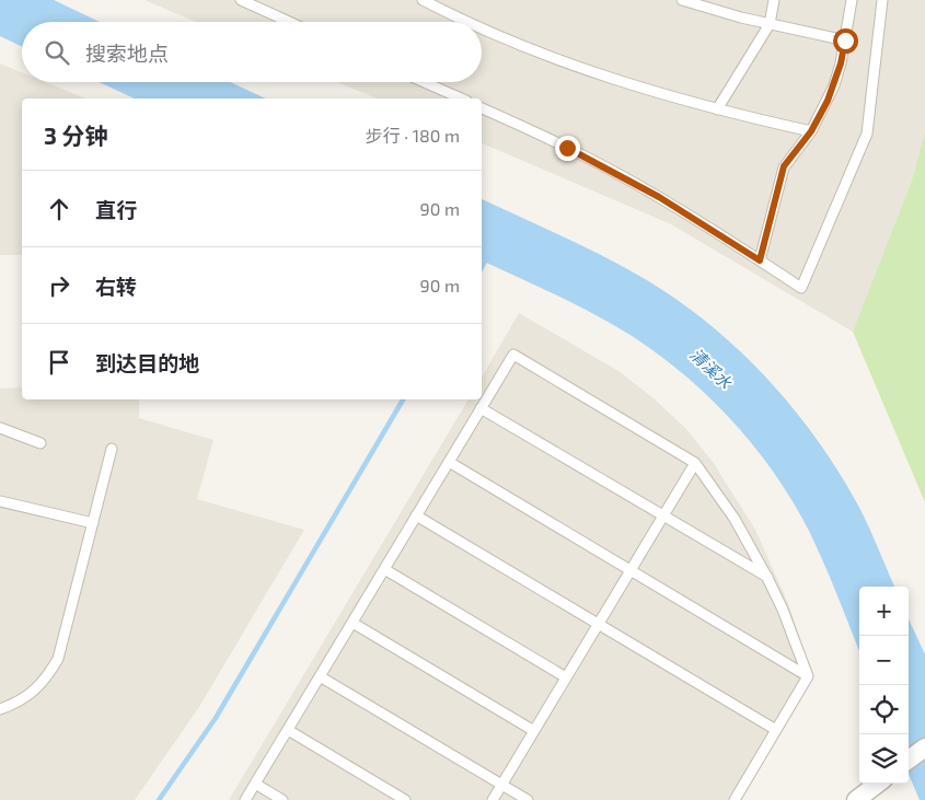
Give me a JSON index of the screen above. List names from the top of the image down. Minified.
{"water":["清溪水"],"page":{"search":"搜索地点","heading":["3 分钟","步行 · 180 m"],"list":[["直行","90 m"],["右转","90 m"],"到达目的地"],"map_buttons":["+","−"]}}
